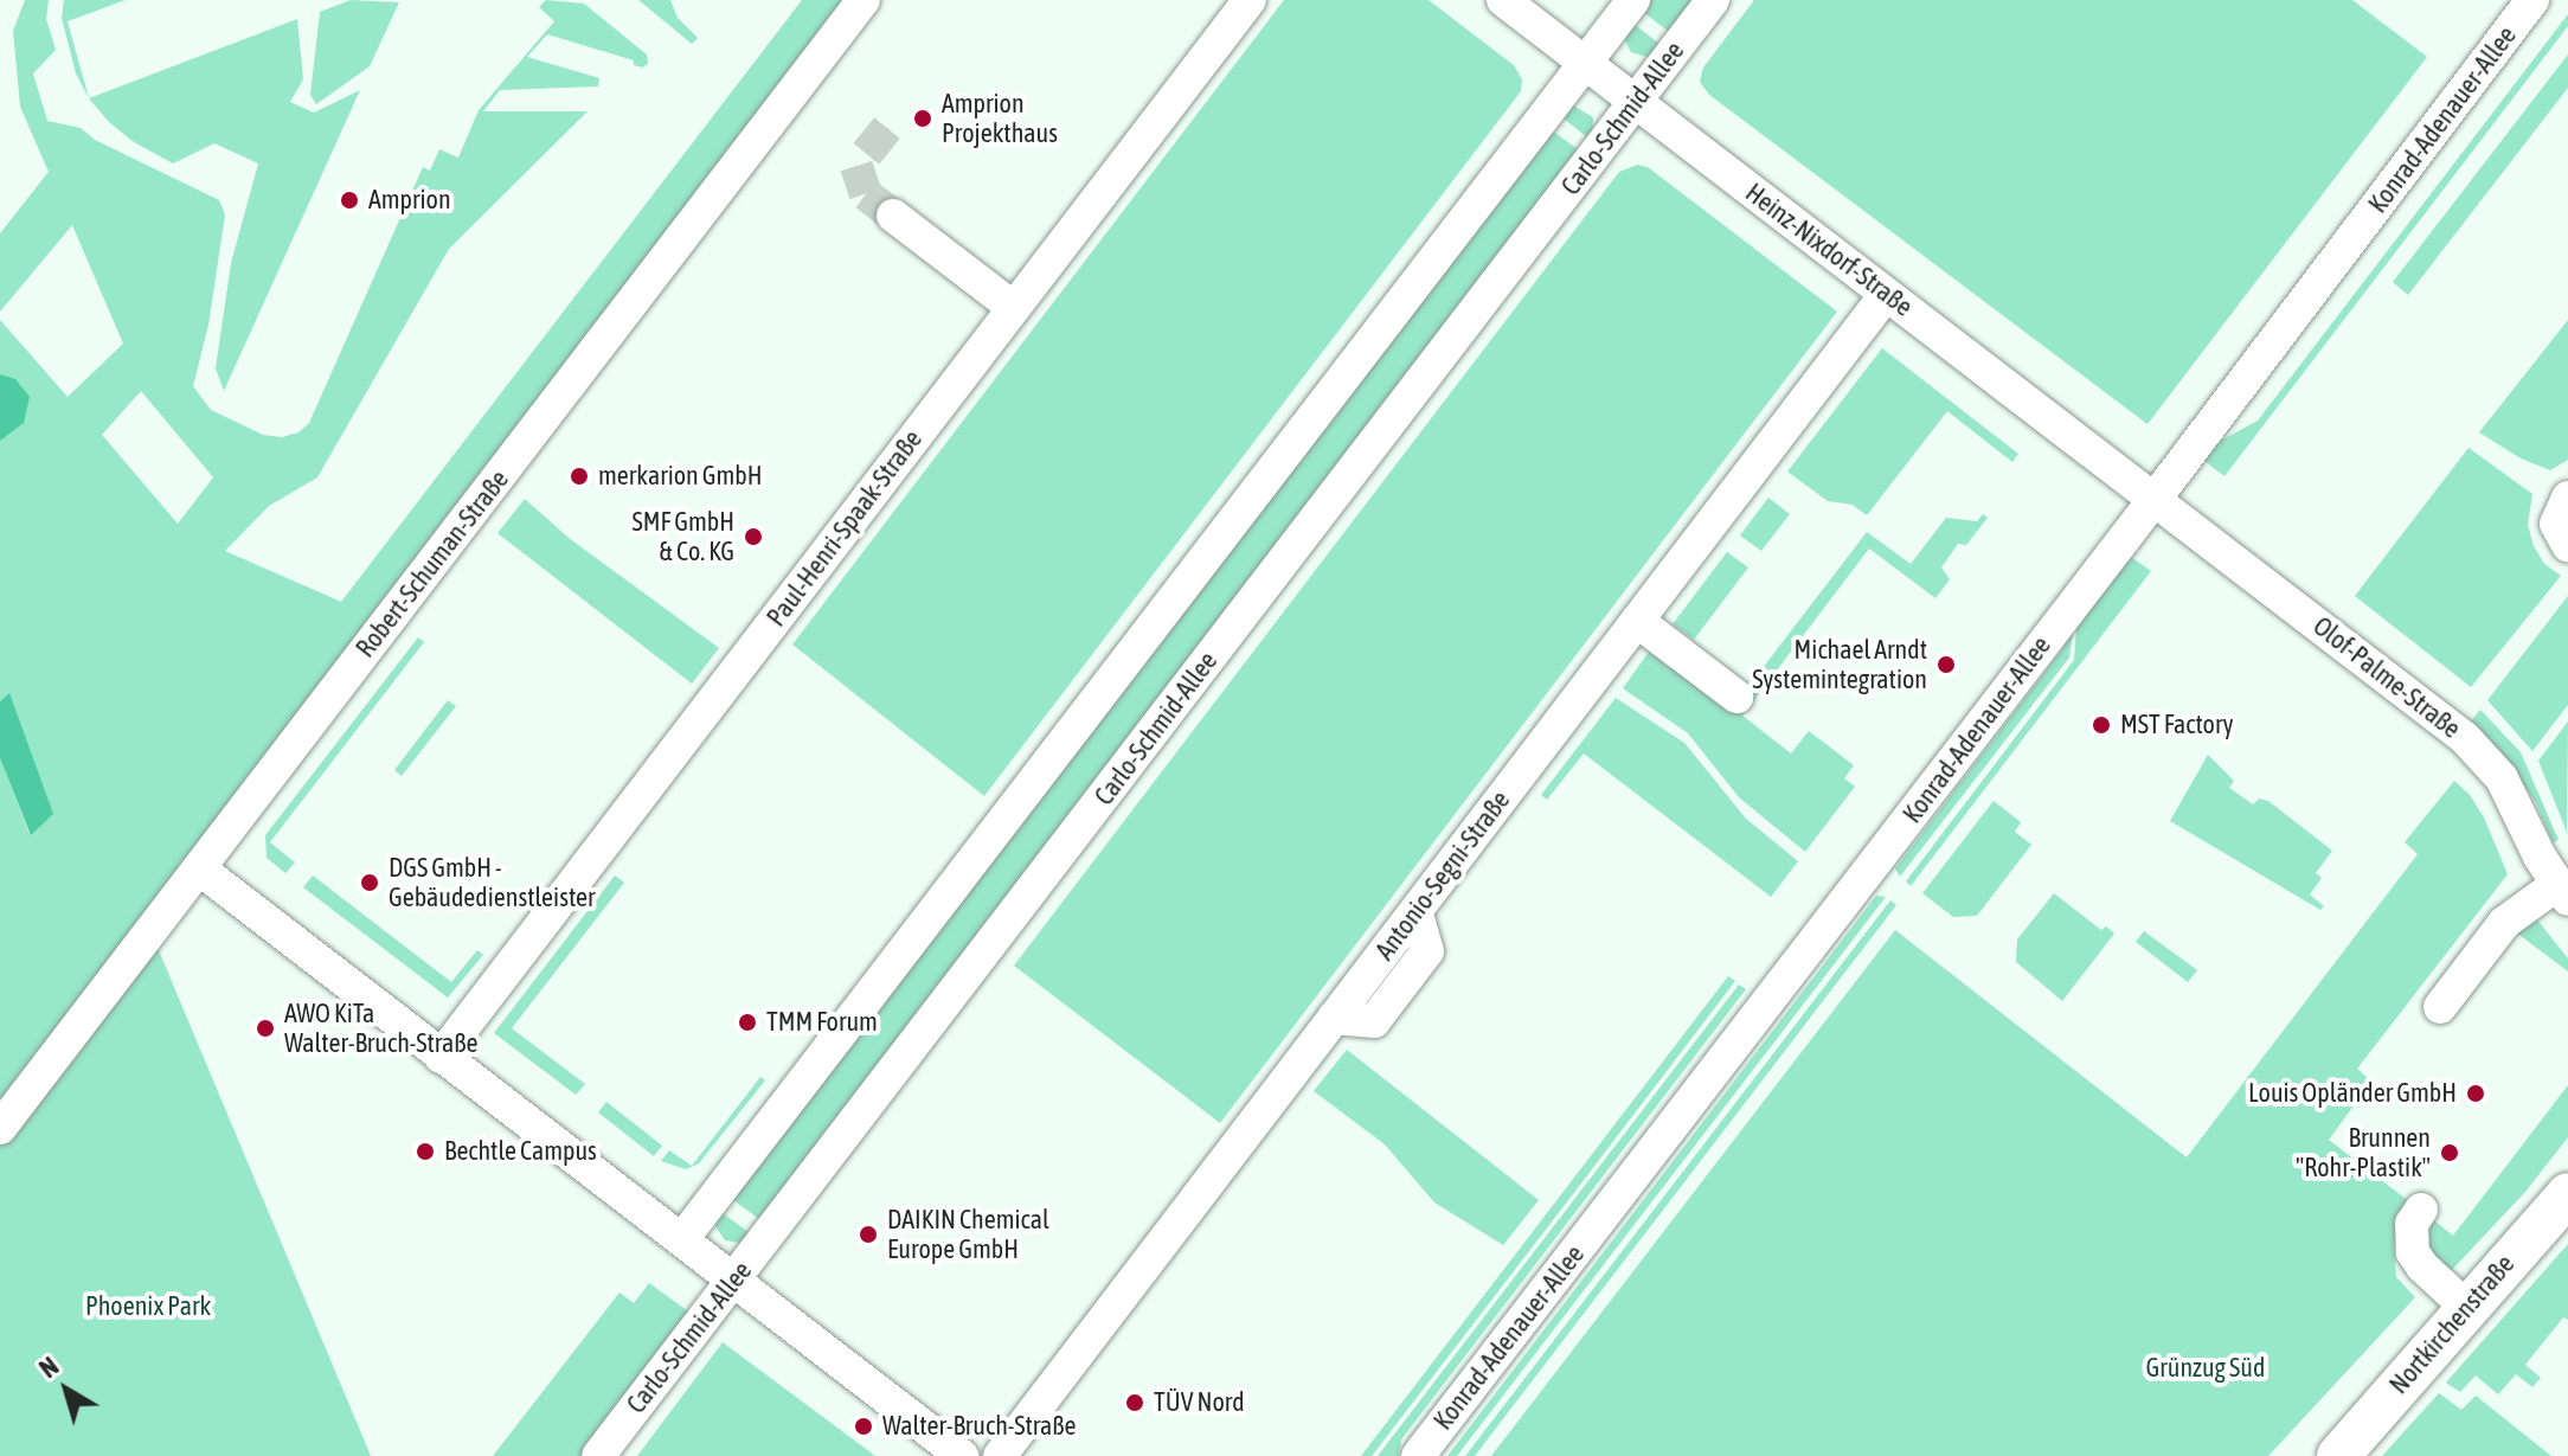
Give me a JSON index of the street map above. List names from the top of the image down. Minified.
{"streets":{"main road":["Nortkirchenstraße"],"street":["Carlo-Schmid-Allee","Konrad-Adenauer-Allee","Heinz-Nixdorf-Straße","Paul-Henri-Spaak-Straße","Robert-Schuman-Straße","Olof-Palme-Straße","Antonio-Segni-Straße"]},"crossings":[["Carlo-Schmid-Allee","Heinz-Nixdorf-Straße"],["Konrad-Adenauer-Allee","Heinz-Nixdorf-Straße"],["Konrad-Adenauer-Allee","Olof-Palme-Straße"],["Heinz-Nixdorf-Straße","Olof-Palme-Straße"],["Heinz-Nixdorf-Straße","Antonio-Segni-Straße"]],"parks":["Phoenix Park","Grünzug Süd"],"places":["Amprion Projekthaus","Amprion","merkarion GmbH","SMF GmbH & Co. KG","Michael Arndt Systemintegration","MST Factory","DGS GmbH - Gebäudedienstleister","TMM Forum","AWO KiTa Walter-Bruch-Straße","Louis Opländer GmbH","Bechtle Campus","Brunnen \"Rohr-Plastik\"","DAIKIN Chemical Europe GmbH","TÜV Nord","Walter-Bruch-Straße"],"north":"top left"}
